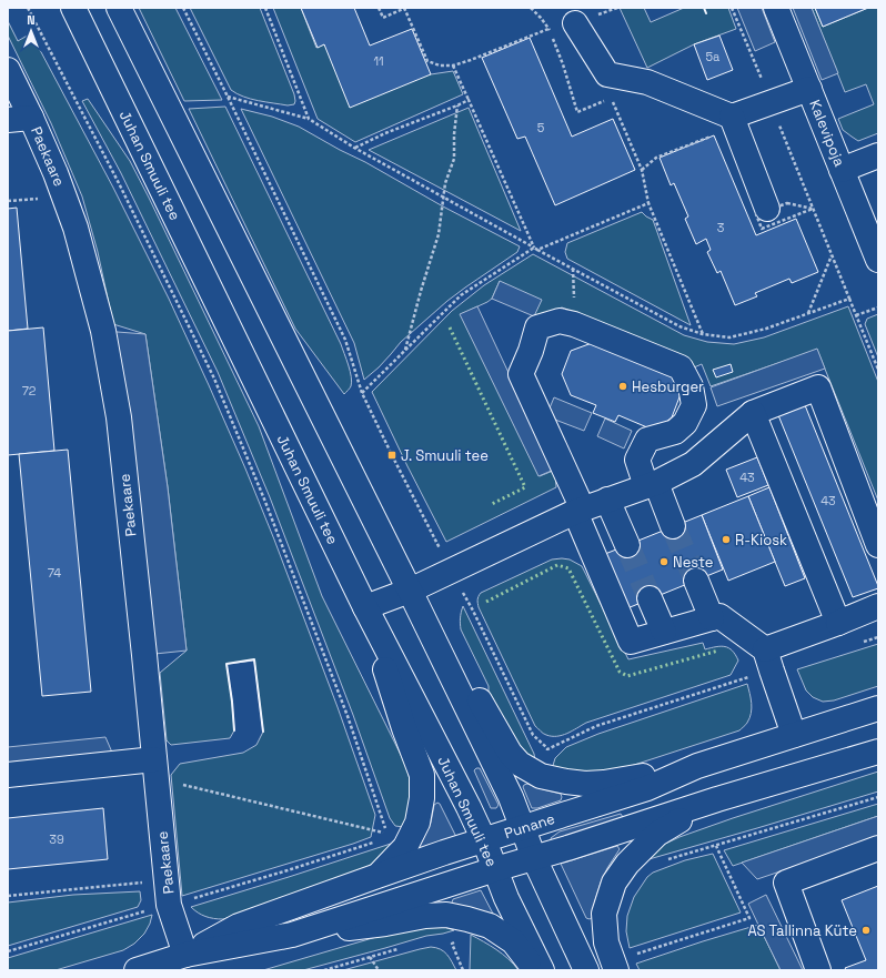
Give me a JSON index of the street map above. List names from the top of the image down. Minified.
{"streets":{"main road":["Kalevipoja","Paekaare","Juhan Smuuli tee","Punane"]},"crossings":[["Paekaare","Punane"],["Juhan Smuuli tee","Punane"]],"places":{"other":["Hesburger","R-Kiosk","Neste","AS Tallinna Küte"],"transit":["J. Smuuli tee"]},"house_numbers":["5a","11","5","3","72","43","43","74","39"],"north":"top"}
